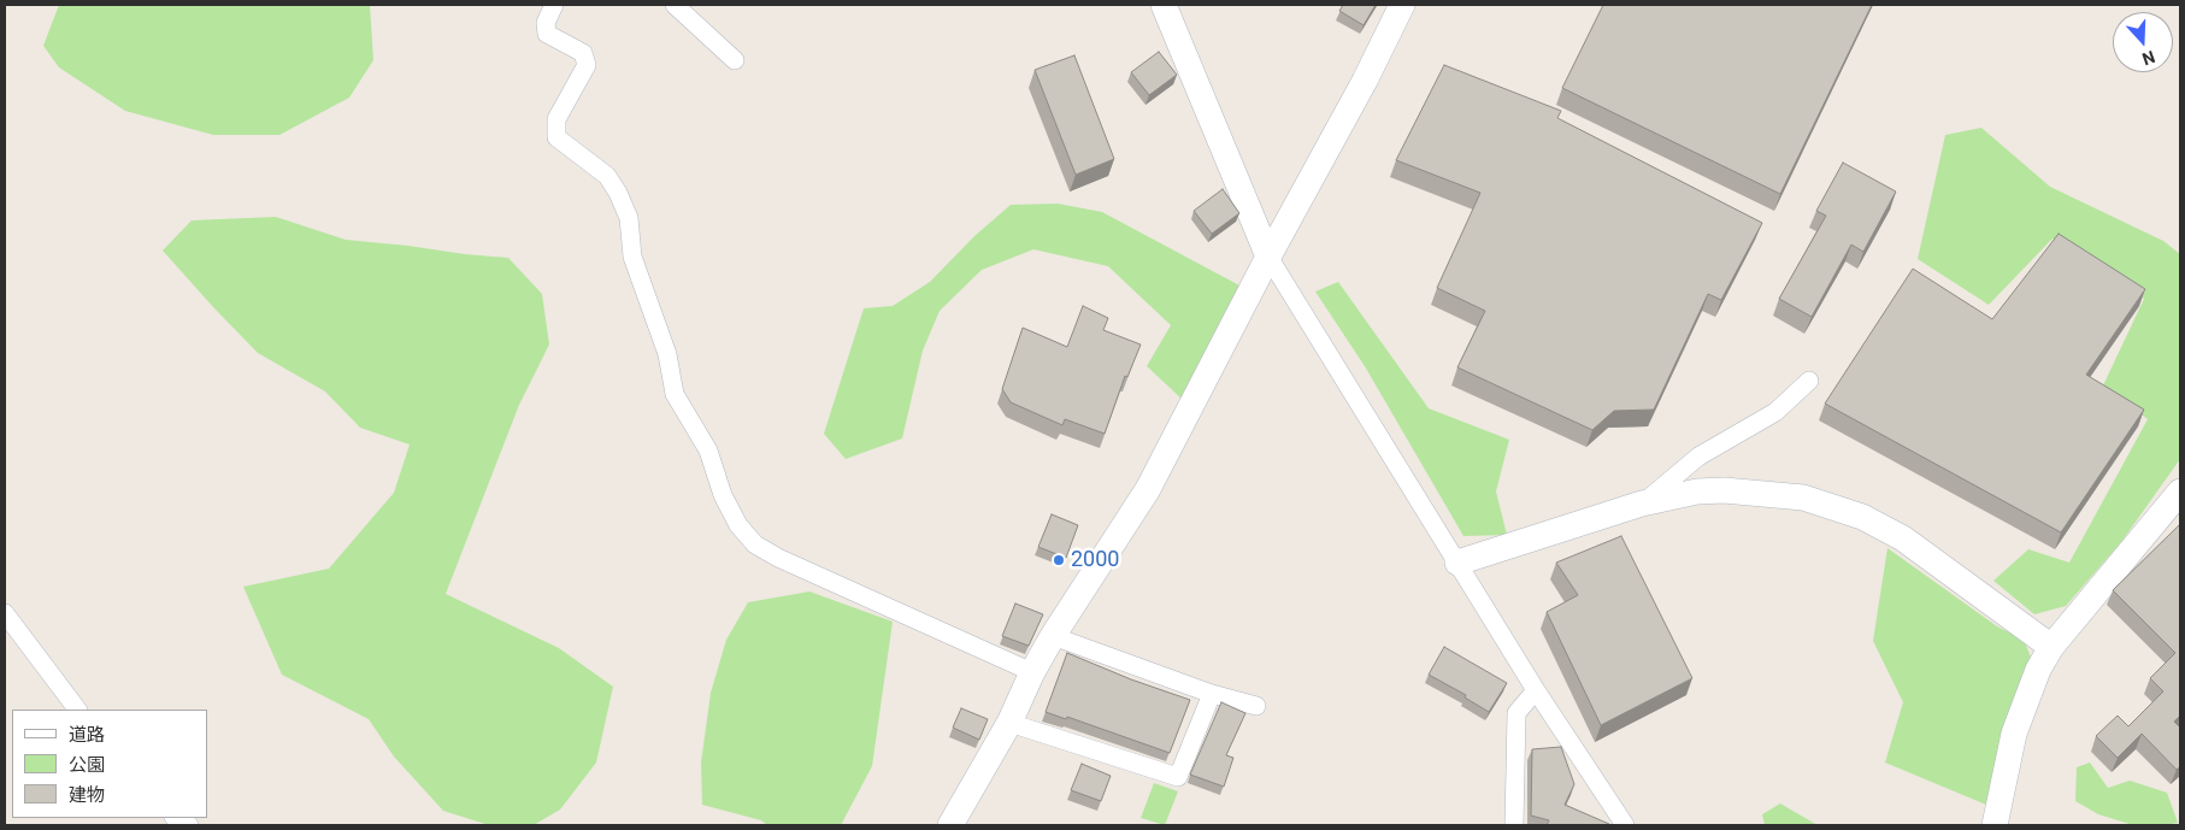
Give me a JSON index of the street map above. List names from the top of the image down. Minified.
{"places":["2000"],"legend":["道路","公園","建物"],"north":"bottom"}
